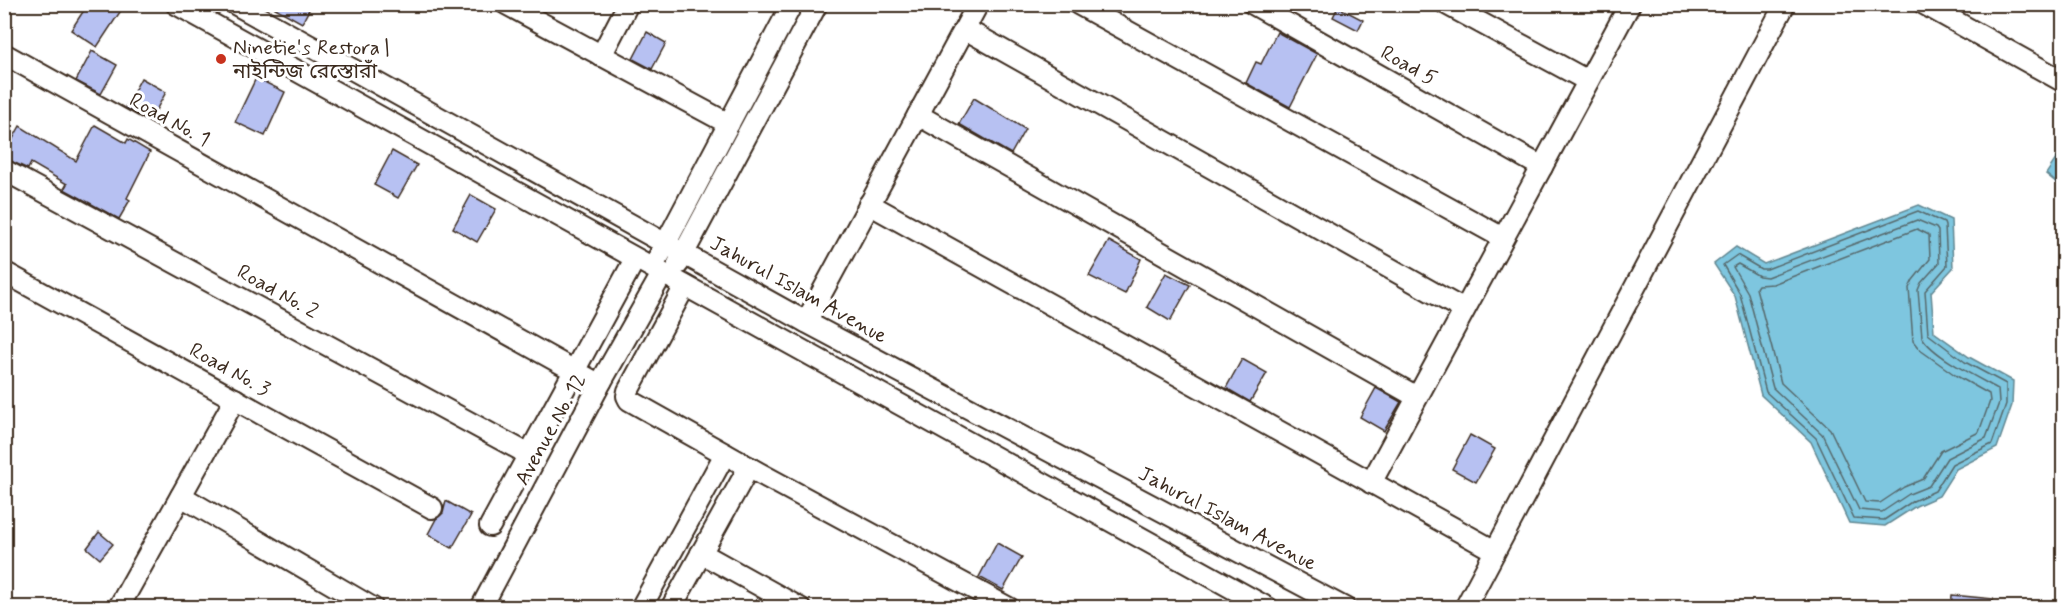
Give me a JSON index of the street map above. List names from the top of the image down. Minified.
{"streets":{"street":["Road 5","Road No. 1","Jahurul Islam Avenue","Road No. 2","Road No. 3","Avenue No. 12"]},"crossings":[["Road No. 1","Avenue No. 12"],["Jahurul Islam Avenue","Avenue No. 12"],["Road No. 2","Avenue No. 12"]],"places":["Ninetie's Restora | নাইন্টিজ রেস্তোরাঁ"]}
